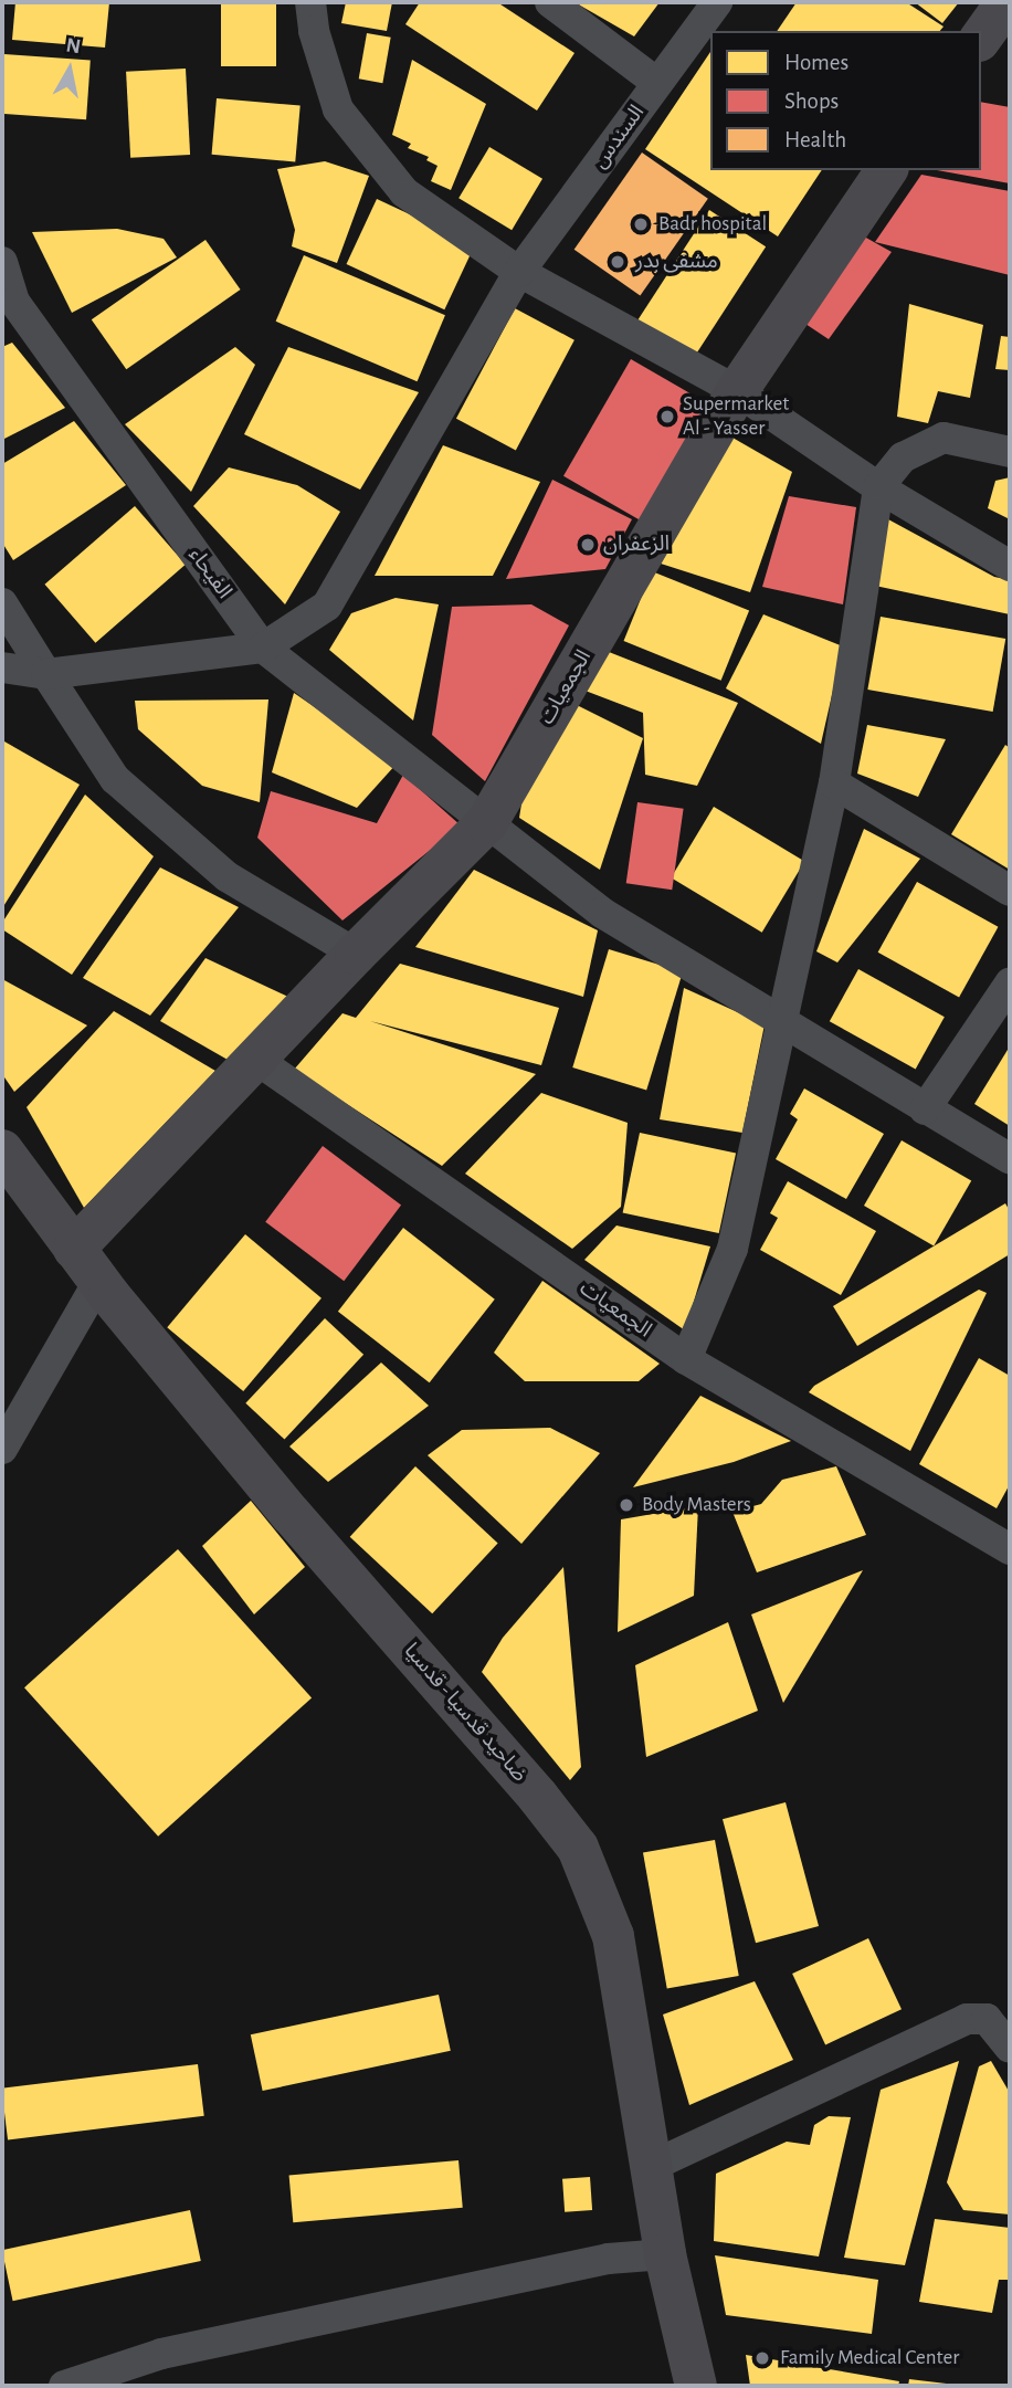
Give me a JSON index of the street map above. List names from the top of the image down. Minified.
{"streets":{"main road":["الجمعيات","ضاحيد قدسيا - قدسيا"],"street":["السندس","الفيحاء"]},"crossings":[["السندس","الفيحاء"],["الفيحاء","الجمعيات"],["الجمعيات","ضاحيد قدسيا - قدسيا"]],"places":["Badr hospital","مشفى بدر","Supermarket Al - Yasser","الزعفران","Body Masters","Family Medical Center"],"legend":["Homes","Shops","Health"],"north":"top"}
